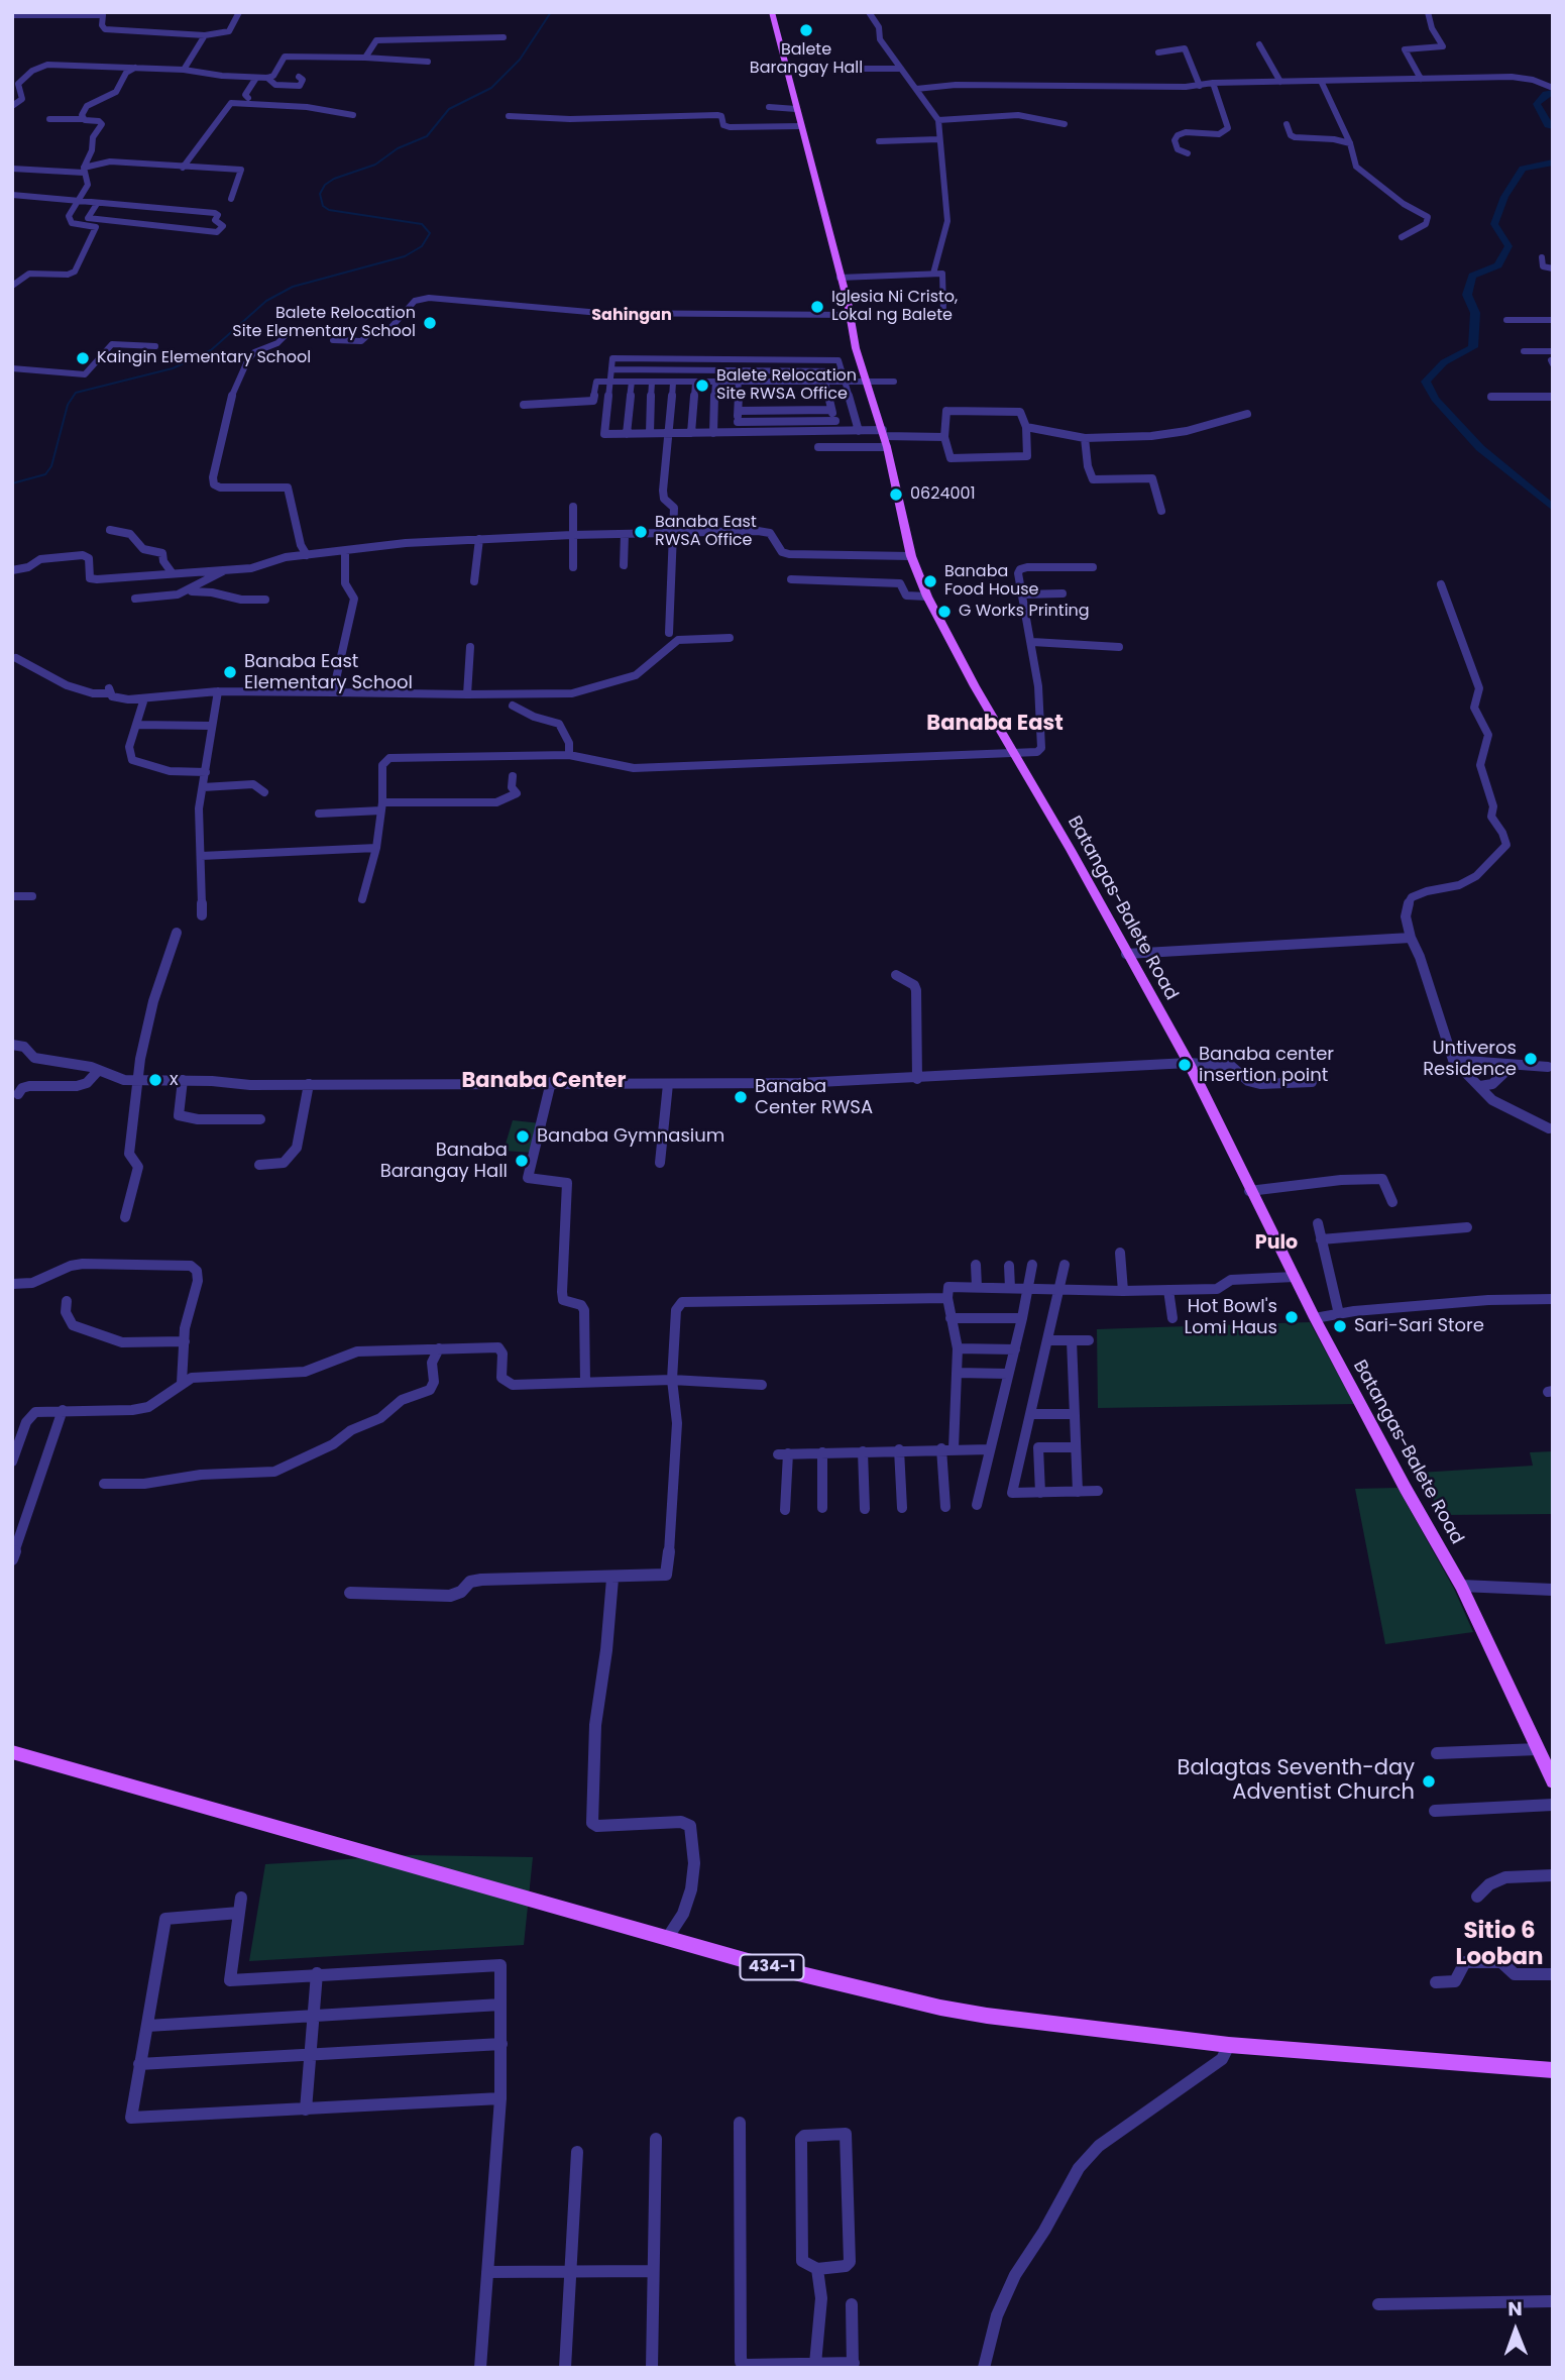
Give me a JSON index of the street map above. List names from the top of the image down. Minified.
{"streets":{"main road":["Batangas-Balete Road","434-1"]},"districts":["Sahingan","Banaba East","Banaba Center","Pulo","Sitio 6 Looban"],"places":["Balete Barangay Hall","Iglesia Ni Cristo, Lokal ng Balete","Balete Relocation Site Elementary School","Kaingin Elementary School","Balete Relocation Site RWSA Office","0624001","Banaba East RWSA Office","Banaba Food House","G Works Printing","Banaba East Elementary School","Untiveros Residence","Banaba center insertion point","x","Banaba Center RWSA","Banaba Gymnasium","Banaba Barangay Hall","Hot Bowl's Lomi Haus","Sari-Sari Store","Balagtas Seventh-day Adventist Church"],"north":"top"}
